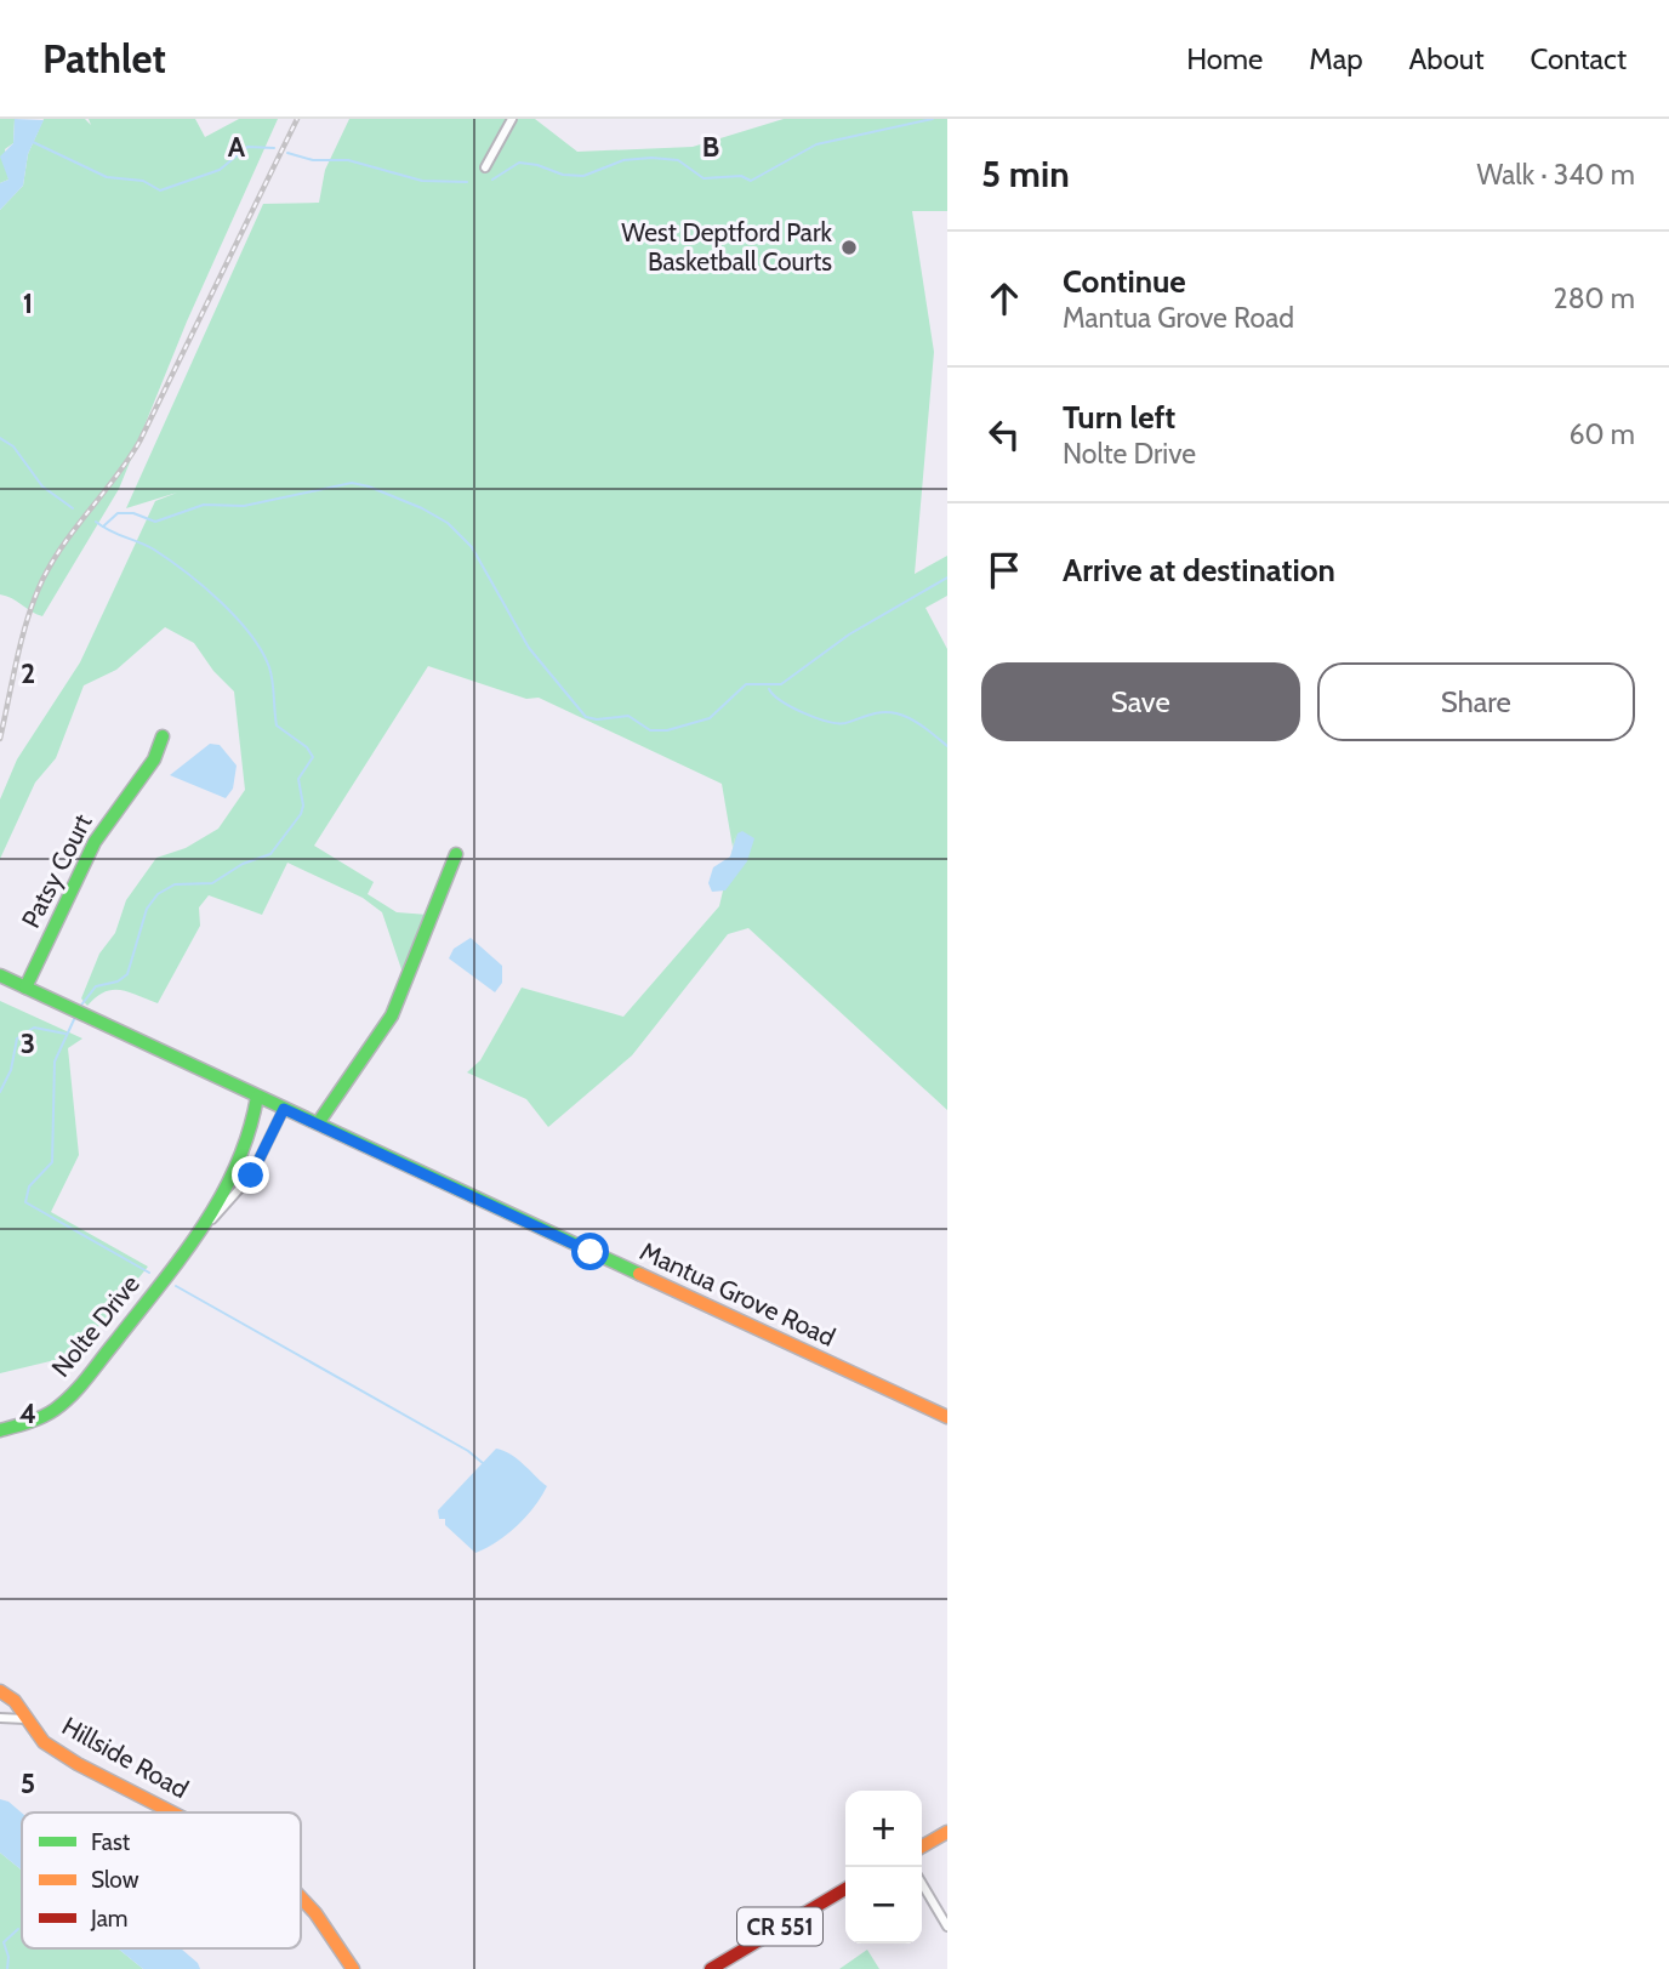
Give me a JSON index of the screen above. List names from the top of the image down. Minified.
{"streets":{"street":["Patsy Court","Mantua Grove Road","Nolte Drive","Hillside Road","CR 551"]},"crossings":[["Patsy Court","Mantua Grove Road"],["Mantua Grove Road","Nolte Drive"]],"places":["West Deptford Park Basketball Courts"],"legend":["Fast","Slow","Jam"],"page":{"header":"Pathlet","nav":["Home","Map","About","Contact"],"heading":["5 min","Walk · 340 m"],"list":[["Continue","Mantua Grove Road","280 m"],["Turn left","Nolte Drive","60 m"],"Arrive at destination"],"buttons":["Save","Share"],"map_buttons":["+","−"]},"grid":{"columns":["A","B"],"rows":["1","2","3","4","5"]}}
